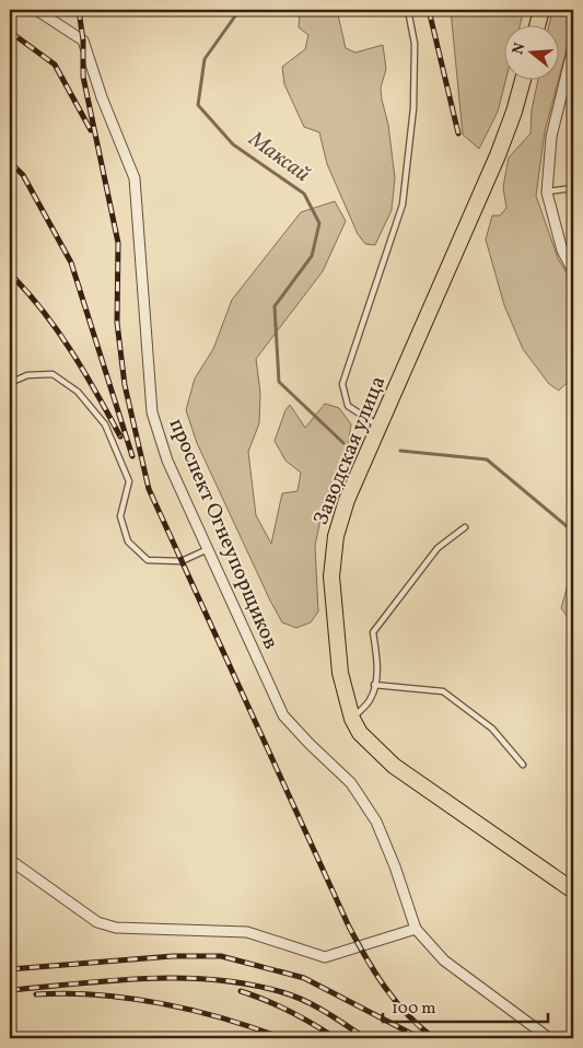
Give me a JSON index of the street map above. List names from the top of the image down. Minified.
{"streets":{"main road":["Заводская улица"],"street":["проспект Огнеупорщиков"]},"water":["Максай"],"scale_bar":"100 m","north":"left"}
